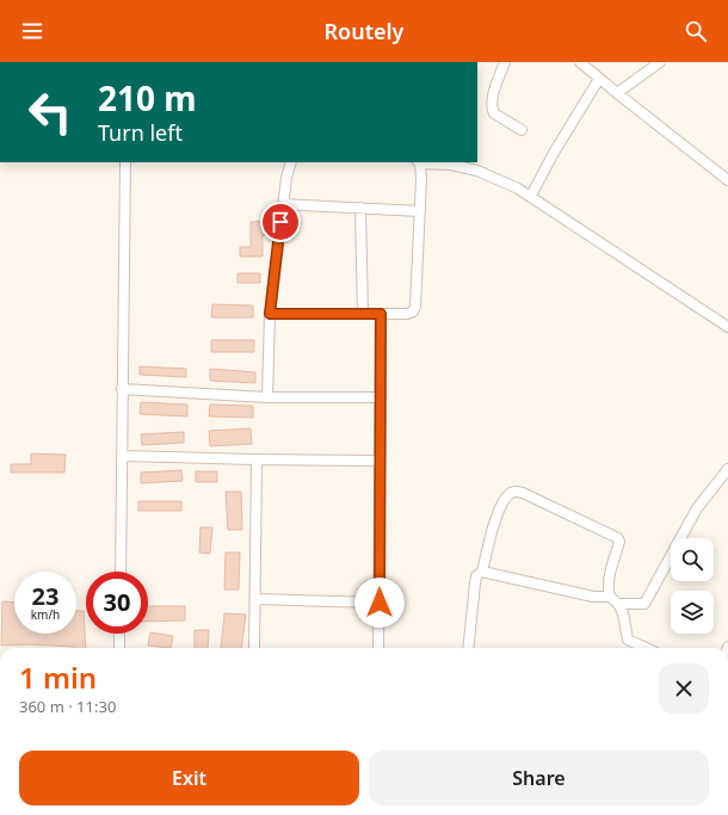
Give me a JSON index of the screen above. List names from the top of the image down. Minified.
{"page":{"header":"Routely","turn":["210 m","Turn left"],"speed":"23 km/h","limit":"30","heading":["1 min","360 m · 11:30"],"buttons":["Exit","Share"]}}
